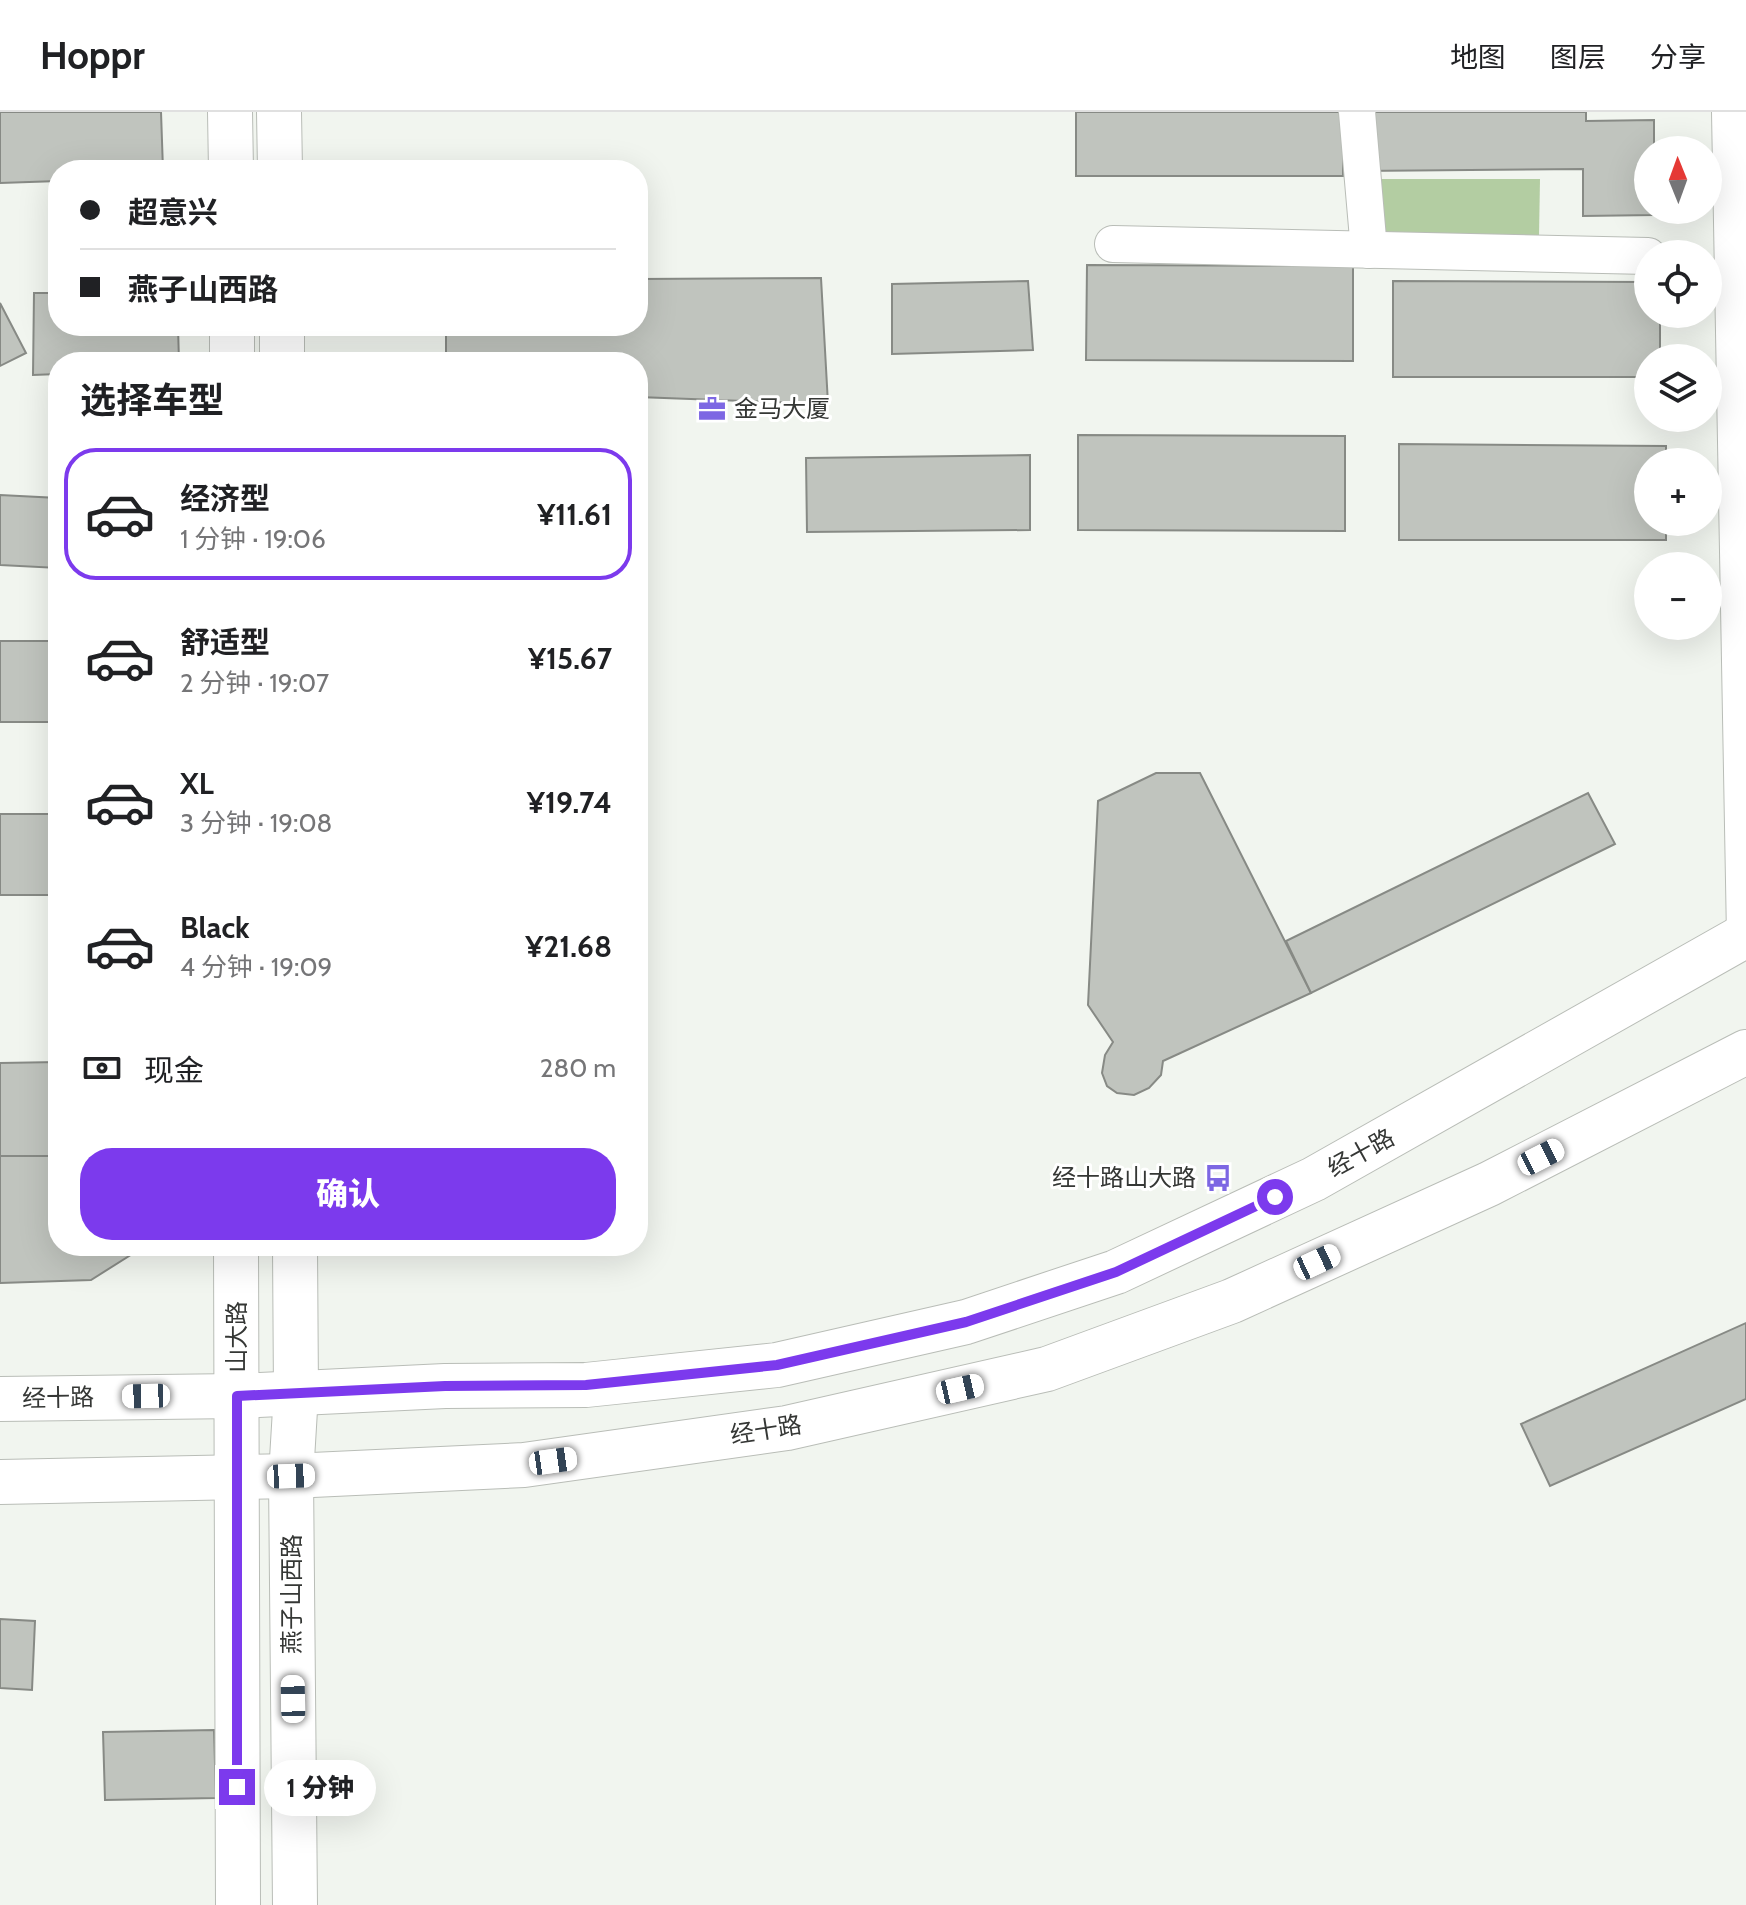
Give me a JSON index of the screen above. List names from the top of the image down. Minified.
{"streets":{"main road":["经十路","山大路","燕子山西路"]},"crossings":[["经十路","山大路"],["经十路","燕子山西路"]],"places":{"office":["金马大厦"],"bus stop":["经十路山大路"]},"north":"top","page":{"header":"Hoppr","nav":["地图","图层","分享"],"map_buttons":["+","−"],"banner":["超意兴","燕子山西路"],"heading":"选择车型","list":[{"name":"经济型","note":"1 分钟 · 19:06","value":"¥11.61"},{"name":"舒适型","note":"2 分钟 · 19:07","value":"¥15.67"},{"name":"XL","note":"3 分钟 · 19:08","value":"¥19.74"},{"name":"Black","note":"4 分钟 · 19:09","value":"¥21.68"}],"pay":["现金","280 m"],"buttons":"确认","bubble":"1 分钟"}}
